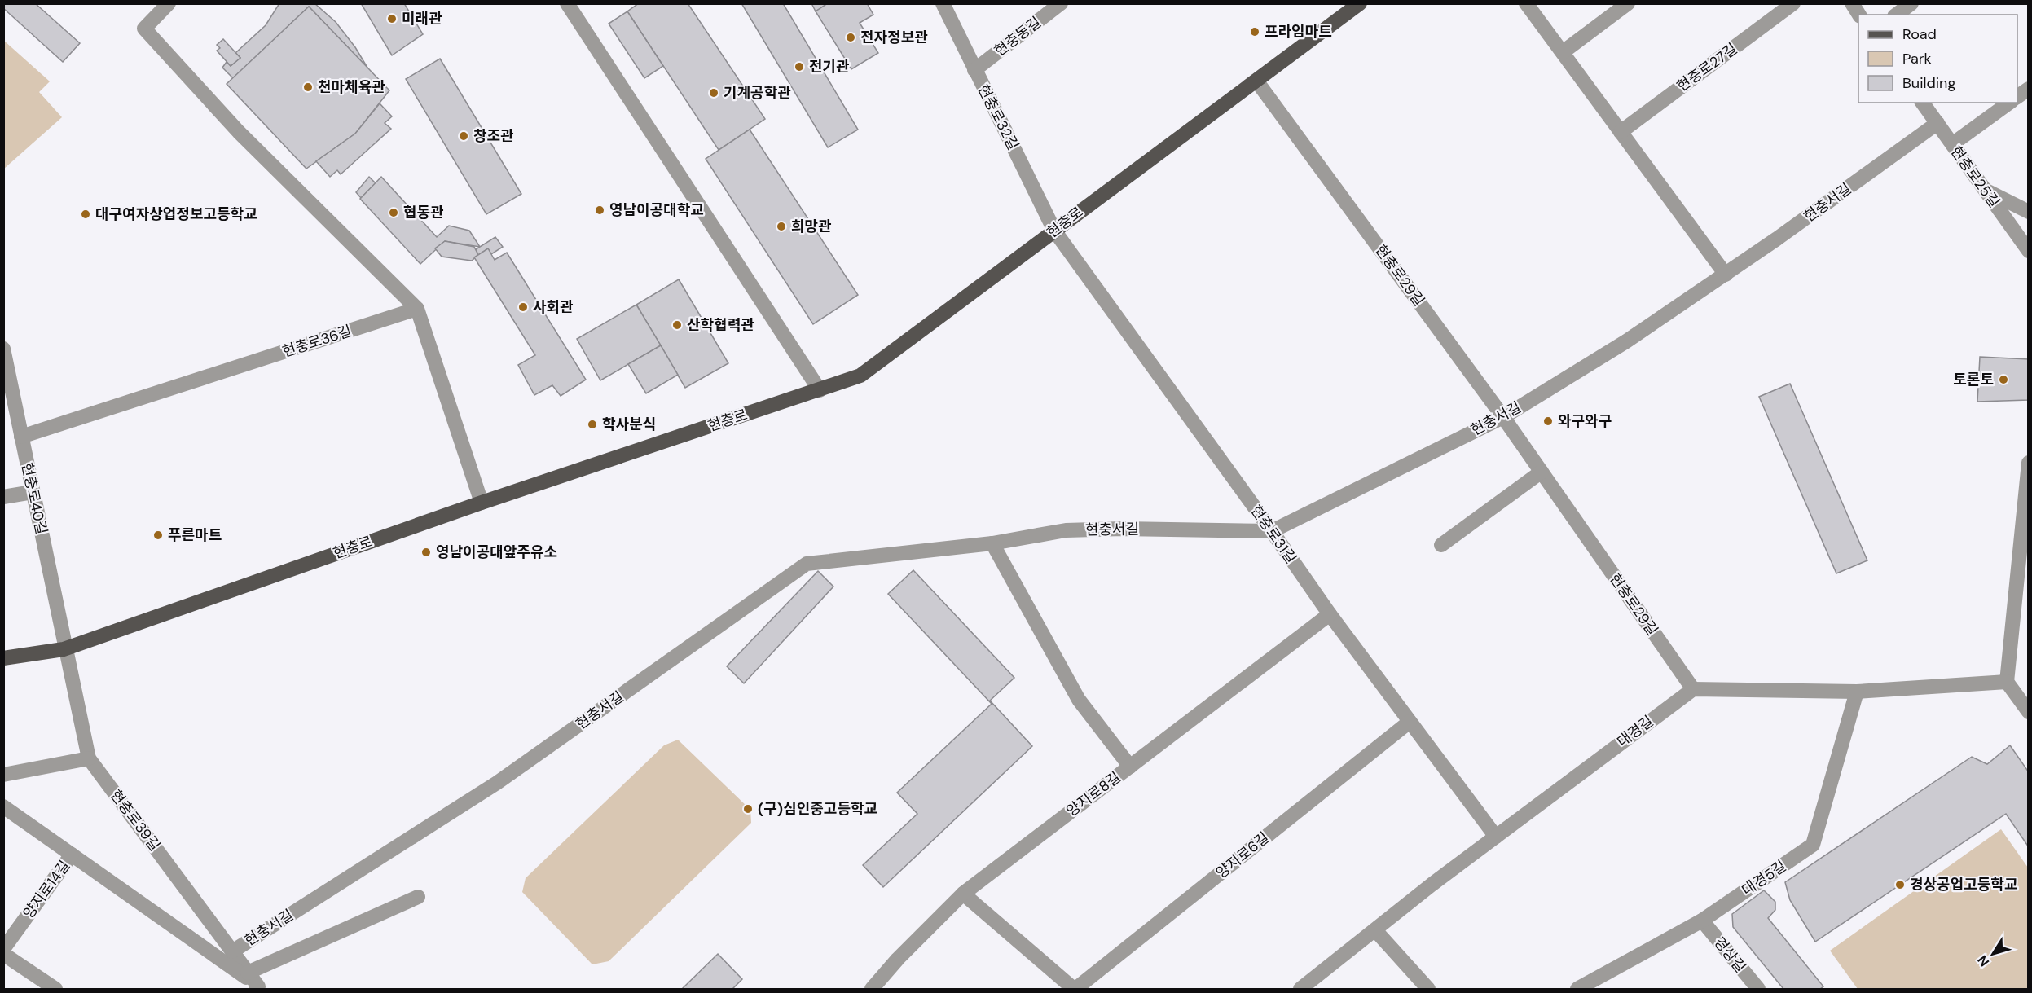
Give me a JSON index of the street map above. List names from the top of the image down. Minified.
{"streets":{"main road":["현충로"],"street":["현충동길","현충로27길","현충로32길","현충로25길","현충서길","현충로29길","현충로36길","현충로40길","현충로31길","대경길","양지로8길","현충로39길","양지로6길","대경5길","양지로14길","경상길"]},"crossings":[["현충동길","현충로32길"],["현충로32길","현충로"],["현충로32길","현충로31길"],["현충로25길","현충서길"],["현충서길","현충로29길"],["현충서길","현충로31길"],["현충서길","현충로39길"],["현충로","현충로29길"],["현충로","현충로40길"],["현충로","현충로31길"],["현충로","현충로39길"],["현충로29길","대경길"],["현충로36길","현충로40길"],["현충로40길","현충로39길"],["현충로31길","대경길"],["현충로31길","양지로8길"],["현충로31길","양지로6길"],["양지로8길","양지로6길"],["현충로39길","양지로14길"],["대경5길","경상길"]],"places":["미래관","프라임마트","전자정보관","전기관","천마체육관","기계공학관","창조관","영남이공대학교","협동관","대구여자상업정보고등학교","희망관","사회관","산학협력관","토론토","와구와구","학사분식","푸른마트","영남이공대앞주유소","(구)심인중고등학교","경상공업고등학교"],"legend":["Road","Park","Building"],"north":"bottom left"}
